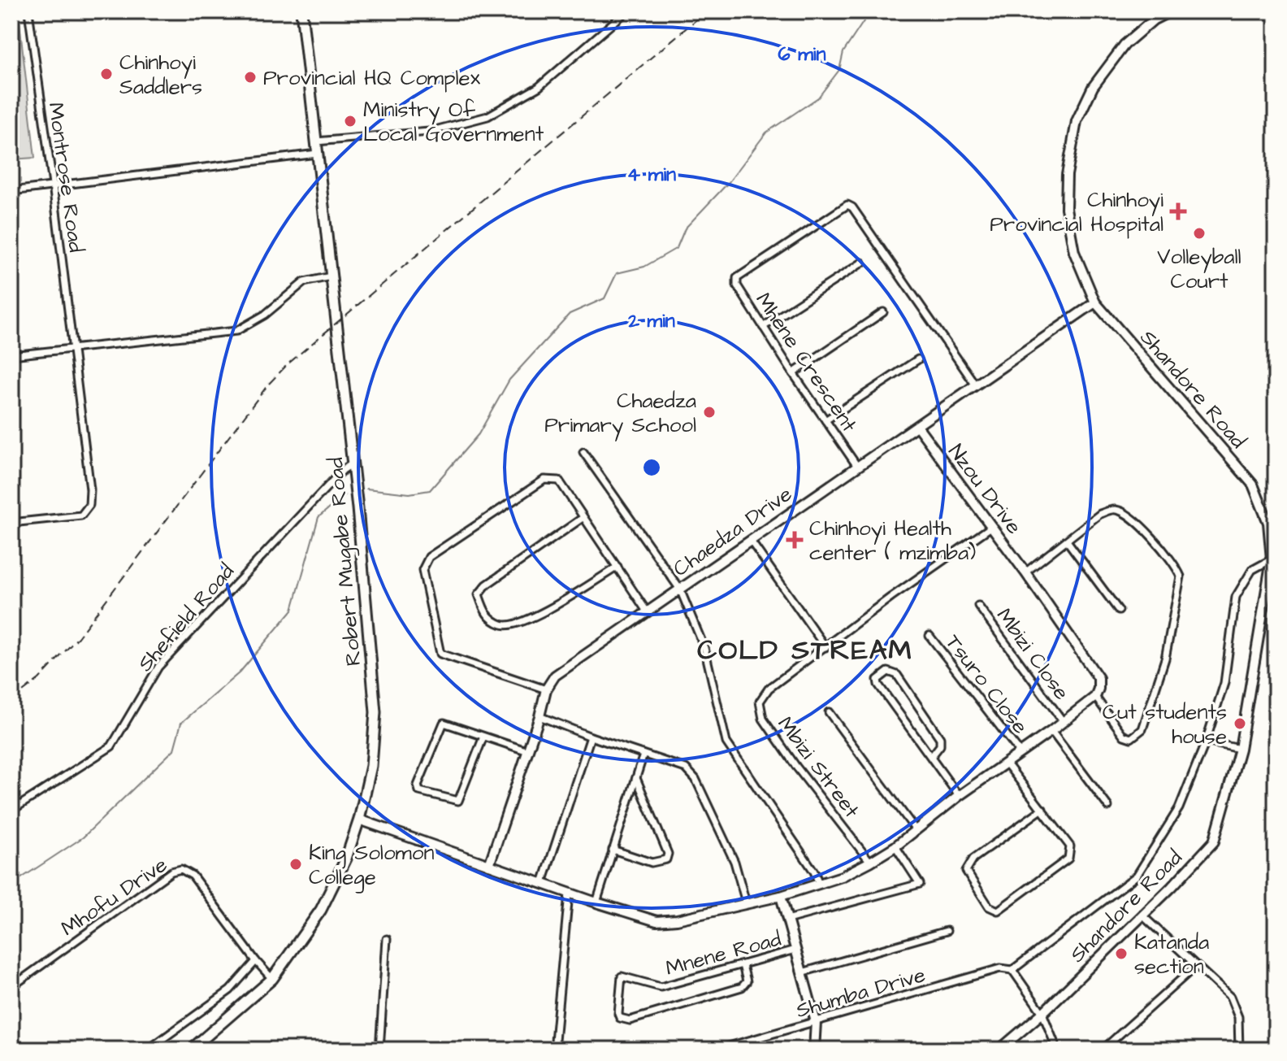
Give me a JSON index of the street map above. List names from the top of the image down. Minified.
{"streets":{"main road":["Robert Mugabe Road"],"street":["Montrose Road","Mhene Crescent","Shandore Road","Nzou Drive","Chaedza Drive","Shefield Road","Mbizi Close","Tsuro Close","Mbizi Street","Mhofu Drive","Mnene Road","Shumba Drive"]},"crossings":[["Mhene Crescent","Chaedza Drive"],["Shandore Road","Chaedza Drive"],["Nzou Drive","Chaedza Drive"],["Nzou Drive","Mbizi Street"],["Robert Mugabe Road","Shefield Road"],["Robert Mugabe Road","Mhofu Drive"]],"districts":["COLD STREAM"],"places":{"other":["Chinhoyi Saddlers","Provincial HQ Complex","Ministry Of Local Government","Volleyball Court","Chaedza Primary School","Cut students house","King Solomon College","Katanda section"],"health":["Chinhoyi Provincial Hospital","Chinhoyi Health center ( mzimba)"]},"rings":["6 min","4 min","2 min"]}
